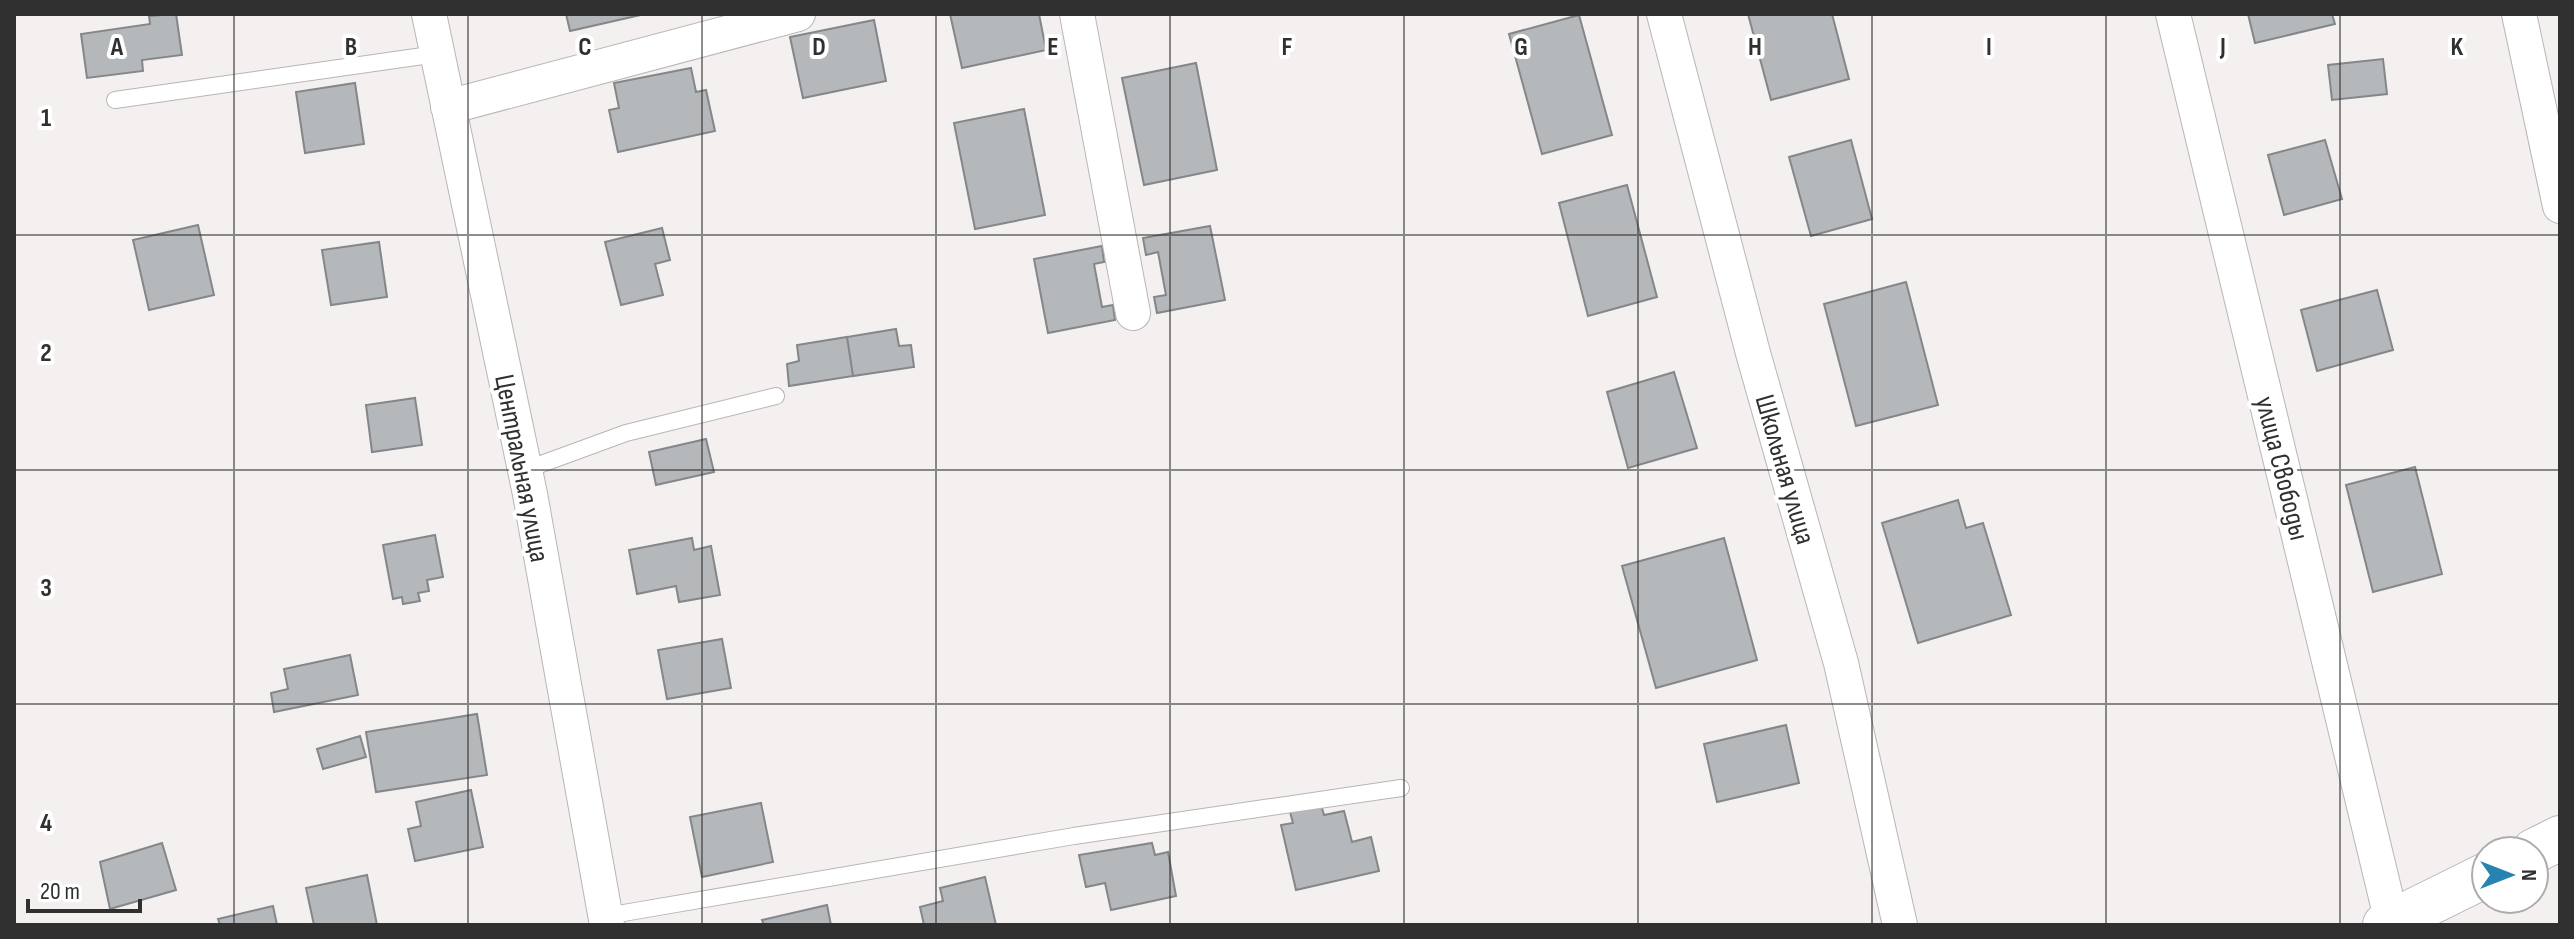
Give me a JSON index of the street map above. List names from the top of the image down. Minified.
{"streets":{"street":["Центральная улица","улица Свободы","Школьная улица"]},"scale_bar":"20 m","north":"right","grid":{"columns":["A","B","C","D","E","F","G","H","I","J","K"],"rows":["1","2","3","4"]}}
